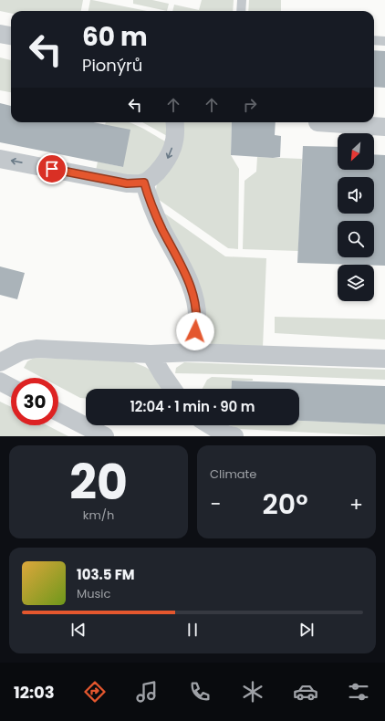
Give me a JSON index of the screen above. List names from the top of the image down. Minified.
{"north":"bottom left","page":{"turn":["60 m","Pionýrů"],"limit":"30","trip":"12:04 · 1 min · 90 m","tile":[["20","km/h"],"Climate"],"heat":["−","20°","+"],"song":["103.5 FM","Music"],"tabs":"12:03"}}
